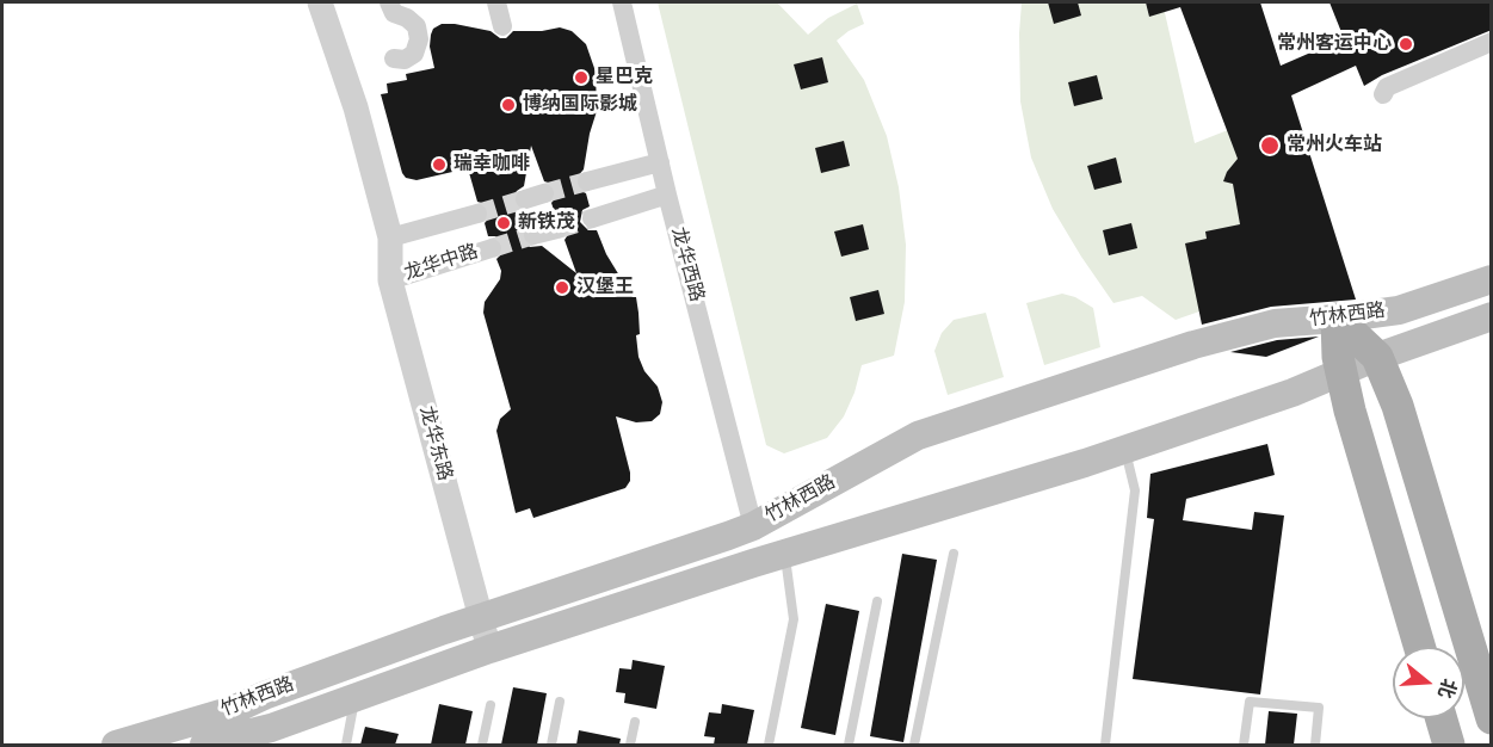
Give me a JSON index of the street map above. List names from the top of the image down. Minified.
{"streets":{"main road":["竹林西路"],"street":["龙华中路","龙华西路","龙华东路"]},"crossings":[["龙华中路","龙华东路"],["龙华西路","竹林西路"],["竹林西路","龙华东路"]],"places":["常州客运中心","星巴克","博纳国际影城","常州火车站","瑞幸咖啡","新铁茂","汉堡王"],"north":"right"}
